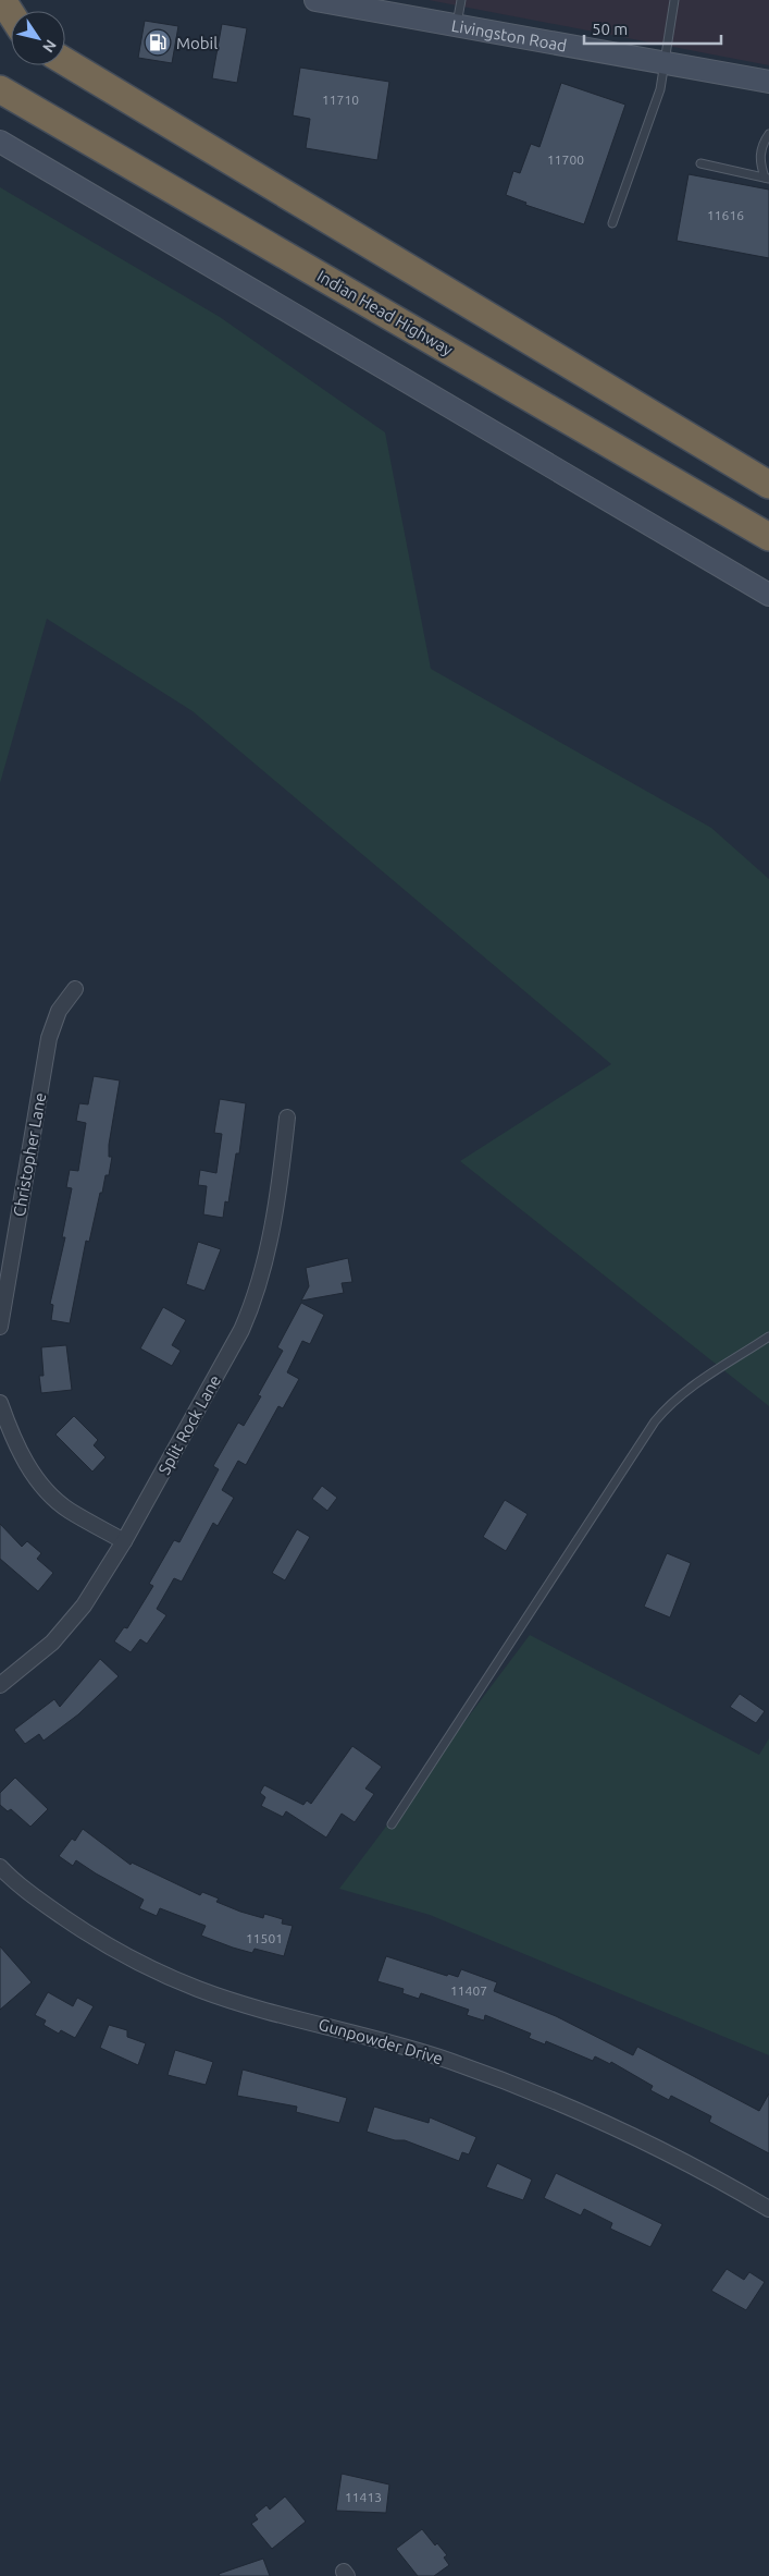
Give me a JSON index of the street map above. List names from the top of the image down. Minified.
{"streets":{"highway":["Indian Head Highway"],"street":["Livingston Road","Christopher Lane","Split Rock Lane","Gunpowder Drive"]},"places":{"fuel station":["Mobil"]},"house_numbers":["11710","11700","11616","11501","11407","11413"],"scale_bar":"50 m","north":"bottom right"}
